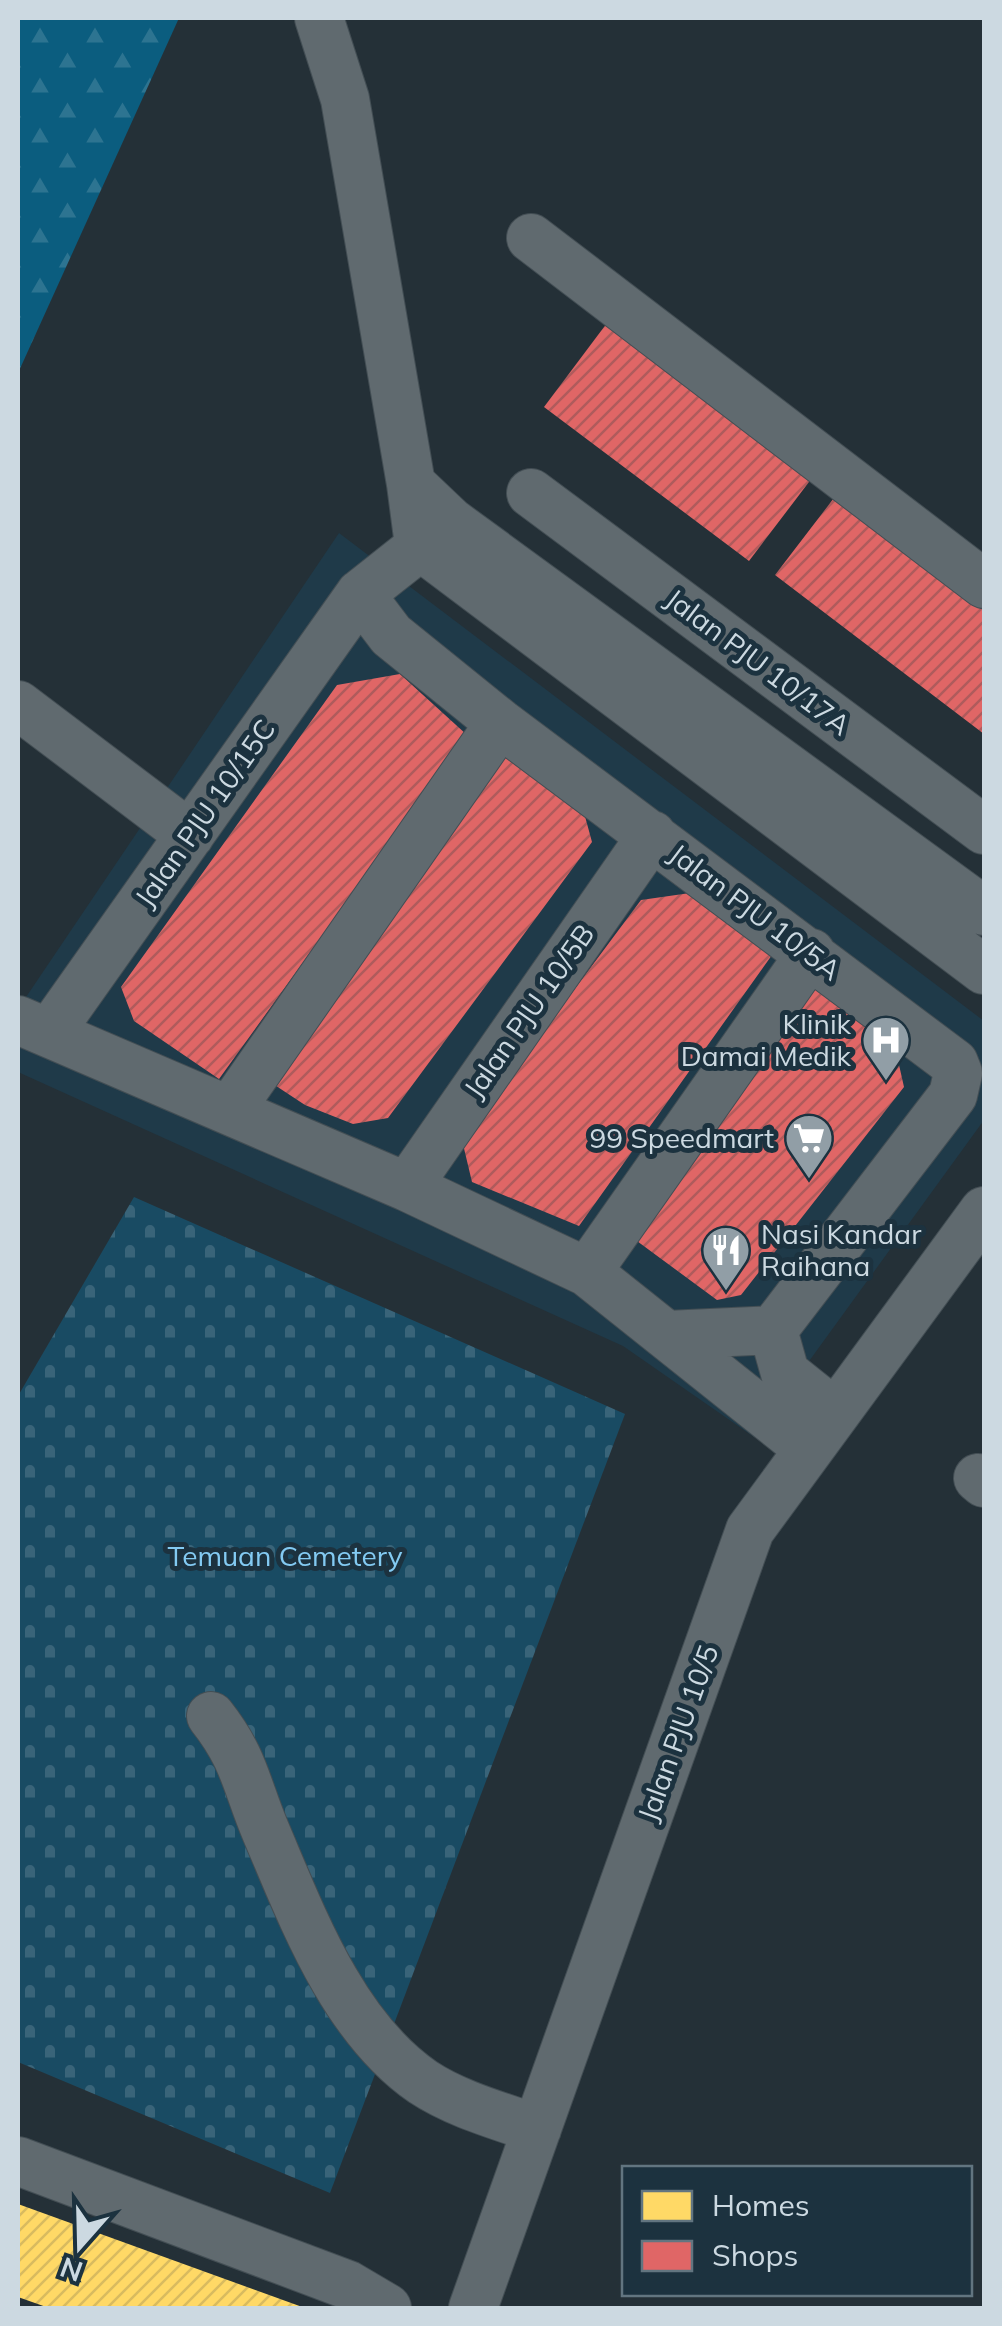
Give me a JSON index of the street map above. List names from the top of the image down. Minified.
{"streets":{"street":["Jalan PJU 10/17A","Jalan PJU 10/15C","Jalan PJU 10/5A","Jalan PJU 10/5B","Jalan PJU 10/5"]},"crossings":[["Jalan PJU 10/15C","Jalan PJU 10/5A"],["Jalan PJU 10/5A","Jalan PJU 10/5B"]],"parks":["Temuan Cemetery"],"places":{"hospital":["Klinik Damai Medik"],"supermarket":["99 Speedmart"],"restaurant":["Nasi Kandar Raihana"]},"legend":["Homes","Shops"],"north":"bottom"}
